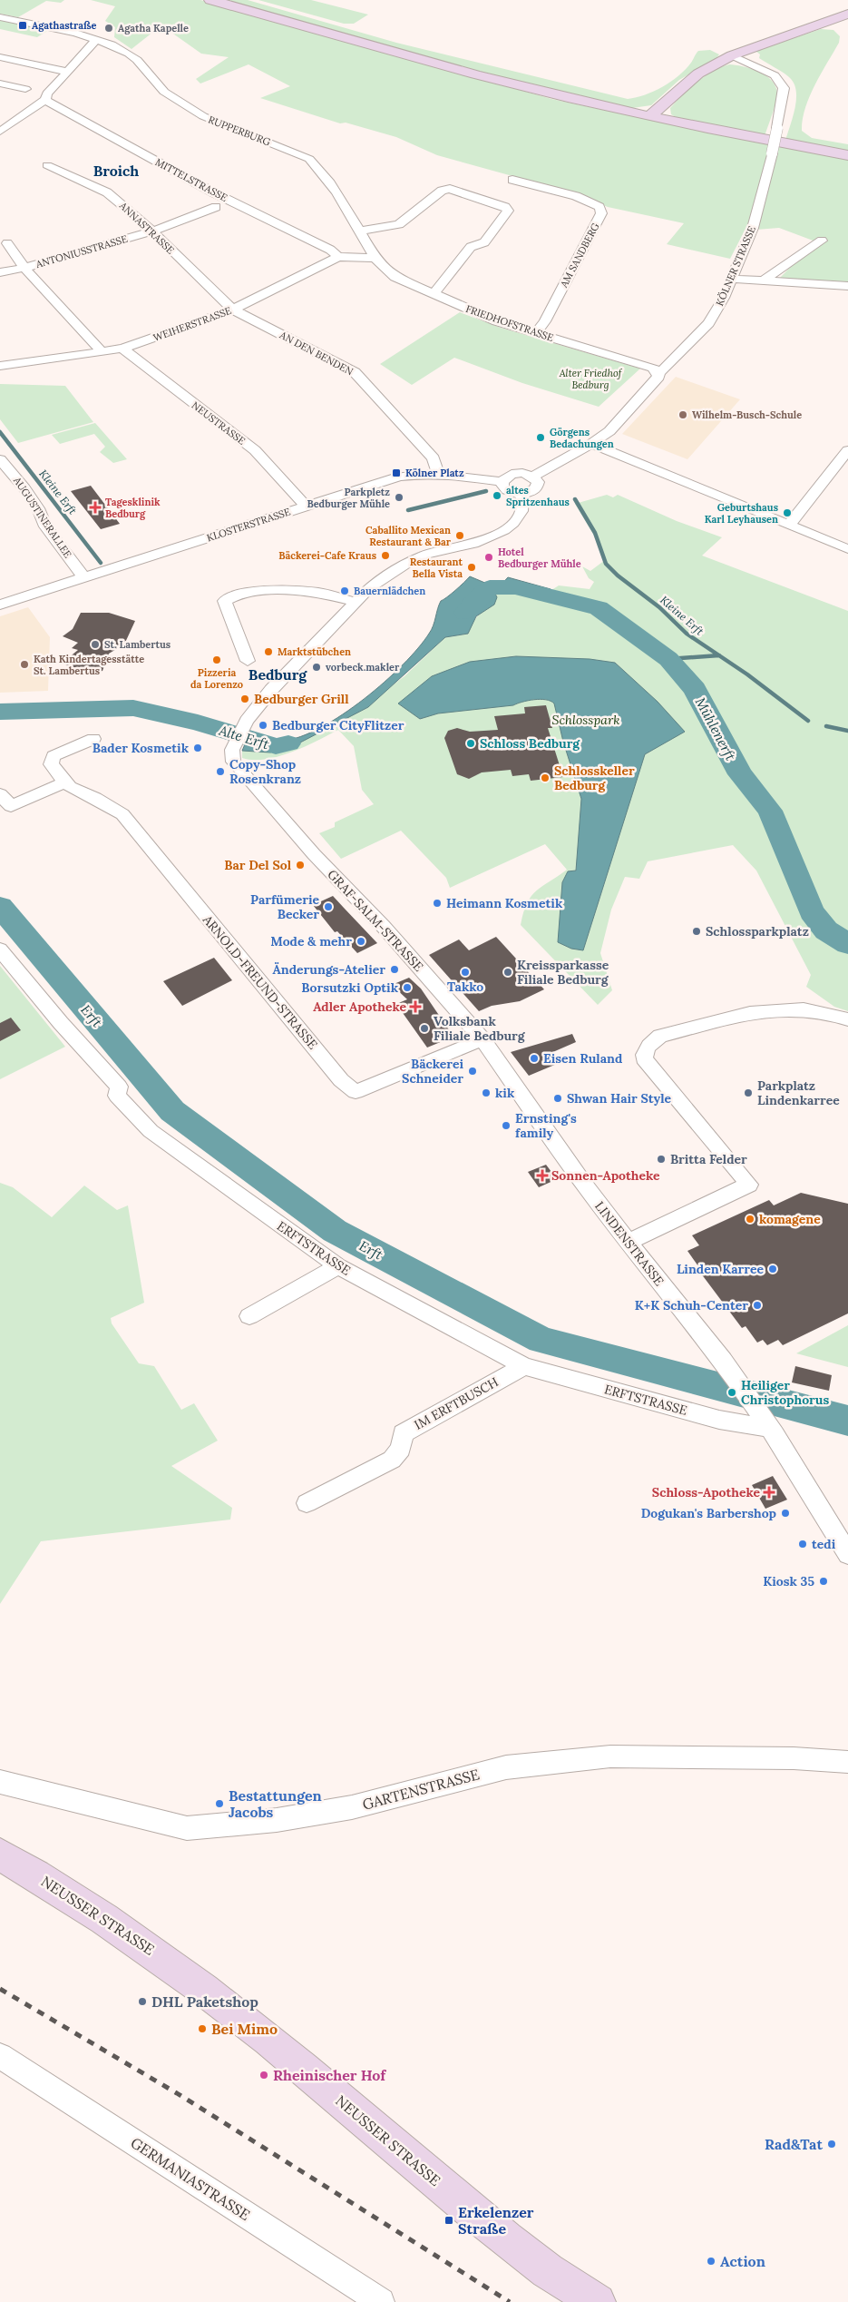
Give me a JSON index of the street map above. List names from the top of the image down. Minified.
{"streets":{"main road":["NEUSSER STRASSE"],"street":["RUPPERBURG","MITTELSTRASSE","ANNASTRASSE","ANTONIUSSTRASSE","AM SANDBERG","KÖLNER STRASSE","FRIEDHOFSTRASSE","WEIHERSTRASSE","AN DEN BENDEN","NEUSTRASSE","AUGUSTINERALLEE","KLOSTERSTRASSE","GRAF-SALM-STRASSE","ARNOLD-FREUND-STRASSE","LINDENSTRASSE","ERFTSTRASSE","IM ERFTBUSCH","GARTENSTRASSE","GERMANIASTRASSE"]},"crossings":[["RUPPERBURG","FRIEDHOFSTRASSE"],["MITTELSTRASSE","WEIHERSTRASSE"],["ANNASTRASSE","ANTONIUSSTRASSE"],["ANNASTRASSE","WEIHERSTRASSE"],["ANNASTRASSE","AN DEN BENDEN"],["AM SANDBERG","FRIEDHOFSTRASSE"],["KÖLNER STRASSE","FRIEDHOFSTRASSE"],["FRIEDHOFSTRASSE","WEIHERSTRASSE"],["WEIHERSTRASSE","AN DEN BENDEN"],["WEIHERSTRASSE","NEUSTRASSE"],["AN DEN BENDEN","KLOSTERSTRASSE"],["NEUSTRASSE","KLOSTERSTRASSE"],["AUGUSTINERALLEE","KLOSTERSTRASSE"],["GRAF-SALM-STRASSE","ARNOLD-FREUND-STRASSE"],["GRAF-SALM-STRASSE","LINDENSTRASSE"],["LINDENSTRASSE","ERFTSTRASSE"],["ERFTSTRASSE","IM ERFTBUSCH"]],"districts":["Broich","Bedburg"],"water":["Kleine Erft","Mühlenerft","Alte Erft","Erft"],"parks":["Alter Friedhof Bedburg","Schlosspark"],"places":{"transit":["Agathastraße","Kölner Platz","Erkelenzer Straße"],"other":["Agatha Kapelle","Wilhelm-Busch-Schule","Görgens Bedachungen","altes Spritzenhaus","Parkpletz Bedburger Mühle","Geburtshaus Karl Leyhausen","Caballito Mexican Restaurant & Bar","Bäckerei-Cafe Kraus","Hotel Bedburger Mühle","Restaurant Bella Vista","Bauernlädchen","St. Lambertus","Marktstübchen","Pizzeria da Lorenzo","Kath Kindertagesstätte St. Lambertus","vorbeck.makler","Bedburger Grill","Bedburger CityFlitzer","Schloss Bedburg","Bader Kosmetik","Copy-Shop Rosenkranz","Schlosskeller Bedburg","Bar Del Sol","Heimann Kosmetik","Parfümerie Becker","Schlossparkplatz","Mode & mehr","Änderungs-Atelier","Takko","Kreissparkasse Filiale Bedburg","Borsutzki Optik","Volksbank Filiale Bedburg","Eisen Ruland","Bäckerei Schneider","kik","Parkplatz Lindenkarree","Shwan Hair Style","Ernsting's family","Britta Felder","komagene","Linden Karree","K+K Schuh-Center","Heiliger Christophorus","Dogukan's Barbershop","tedi","Kiosk 35","Bestattungen Jacobs","DHL Paketshop","Bei Mimo","Rheinischer Hof","Rad&Tat","Action"],"health":["Tagesklinik Bedburg","Adler Apotheke","Sonnen-Apotheke","Schloss-Apotheke"]}}
